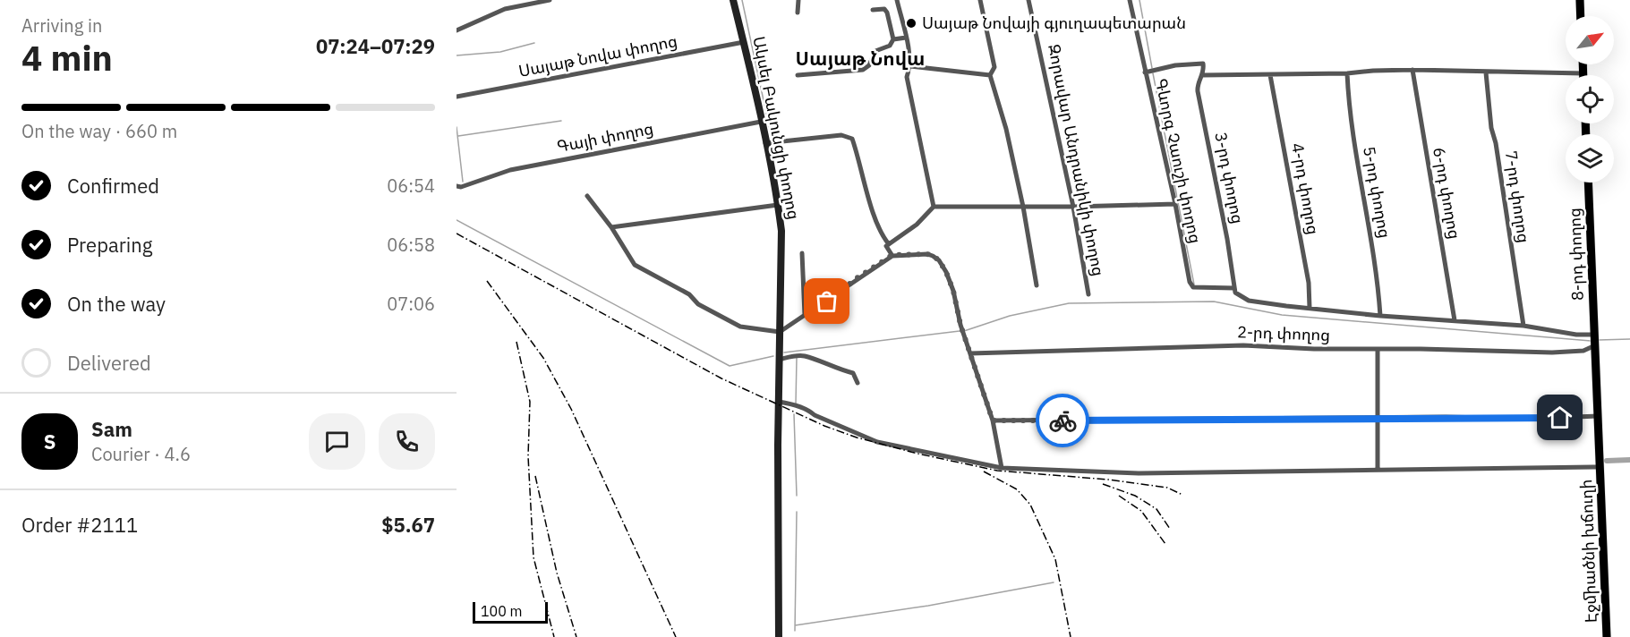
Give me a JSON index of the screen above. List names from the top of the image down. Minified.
{"streets":{"main road":["Ակսել Բակունցի փողոց","8-րդ փողոց","Էջմիածնի խճուղի"],"street":["Սայաթ Նովա փողոց","Գայի փողոց","Զորավար Անդրանիկի փողոց","Գևորգ Չաուշի փողոց","3-րդ փողոց","4-րդ փողոց","5-րդ փողոց","6-րդ փողոց","7-րդ փողոց","2-րդ փողոց"]},"crossings":[["Սայաթ Նովա փողոց","Ակսել Բակունցի փողոց"],["Ակսել Բակունցի փողոց","Գայի փողոց"],["Գևորգ Չաուշի փողոց","3-րդ փողոց"],["8-րդ փողոց","2-րդ փողոց"],["8-րդ փողոց","Էջմիածնի խճուղի"]],"districts":["Սայաթ Նովա"],"places":["Սայաթ Նովայի գյուղապետարան"],"scale_bar":"100 m","north":"top right","page":{"heading":["4 min","Arriving in","07:24–07:29"],"panel":["Sam","Courier · 4.6","Order #2111","$5.67"],"bar":"On the way · 660 m","list":[["Confirmed","06:54"],["Preparing","06:58"],["On the way","07:06"],"Delivered"],"round":"S","scale":"100 m"}}
